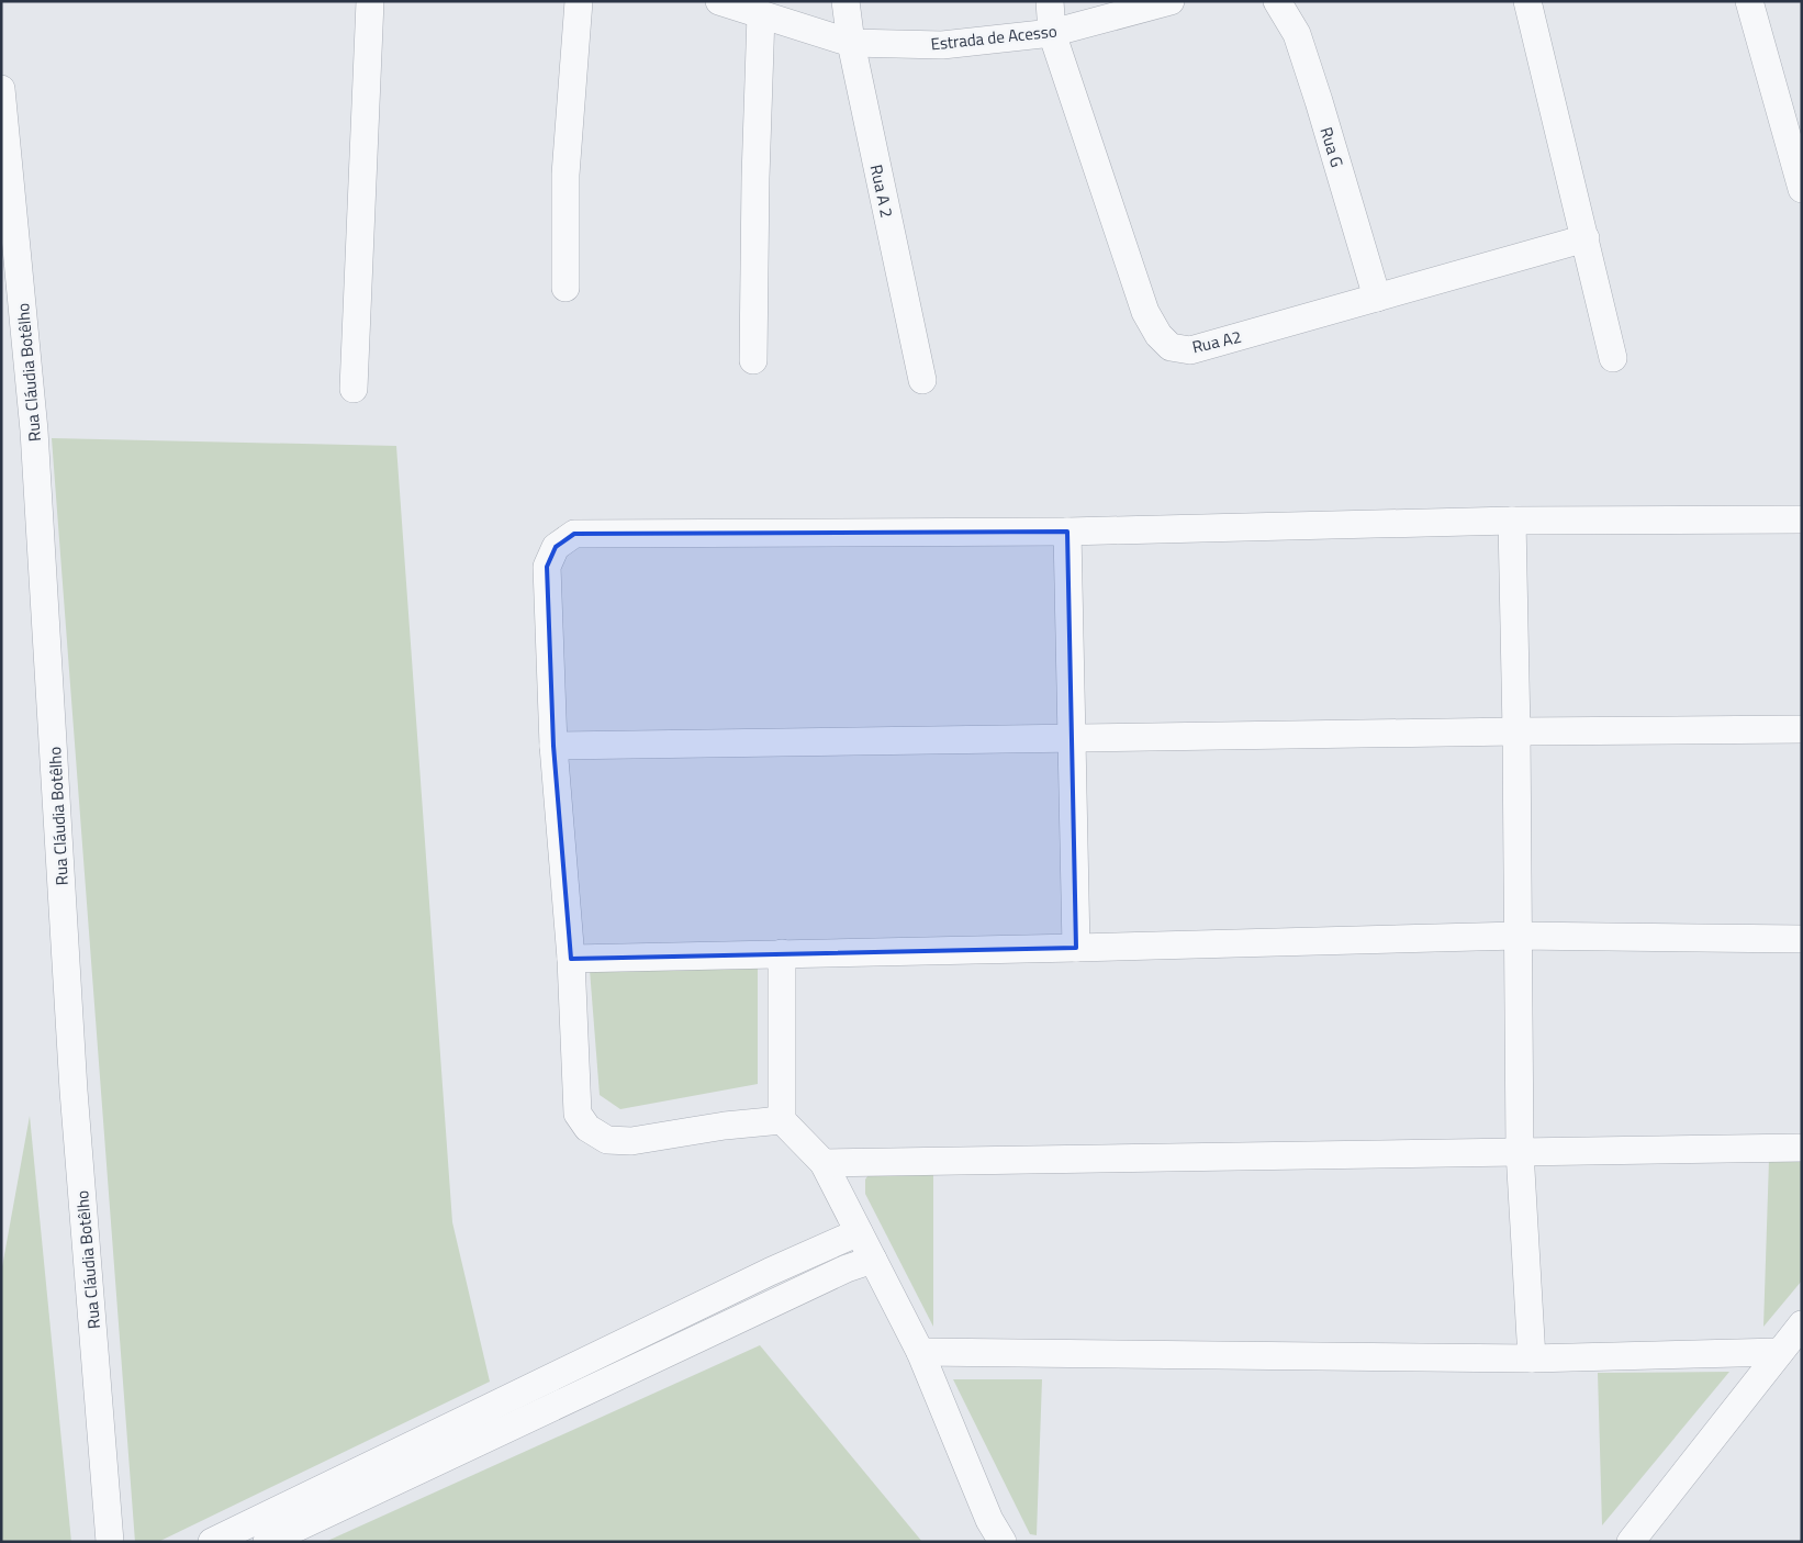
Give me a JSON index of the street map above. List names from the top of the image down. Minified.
{"streets":{"street":["Estrada de Acesso","Rua G","Rua A 2","Rua A2","Rua Cláudia Botêlho"]},"crossings":[["Estrada de Acesso","Rua A 2"],["Estrada de Acesso","Rua A2"],["Rua G","Rua A2"]]}
